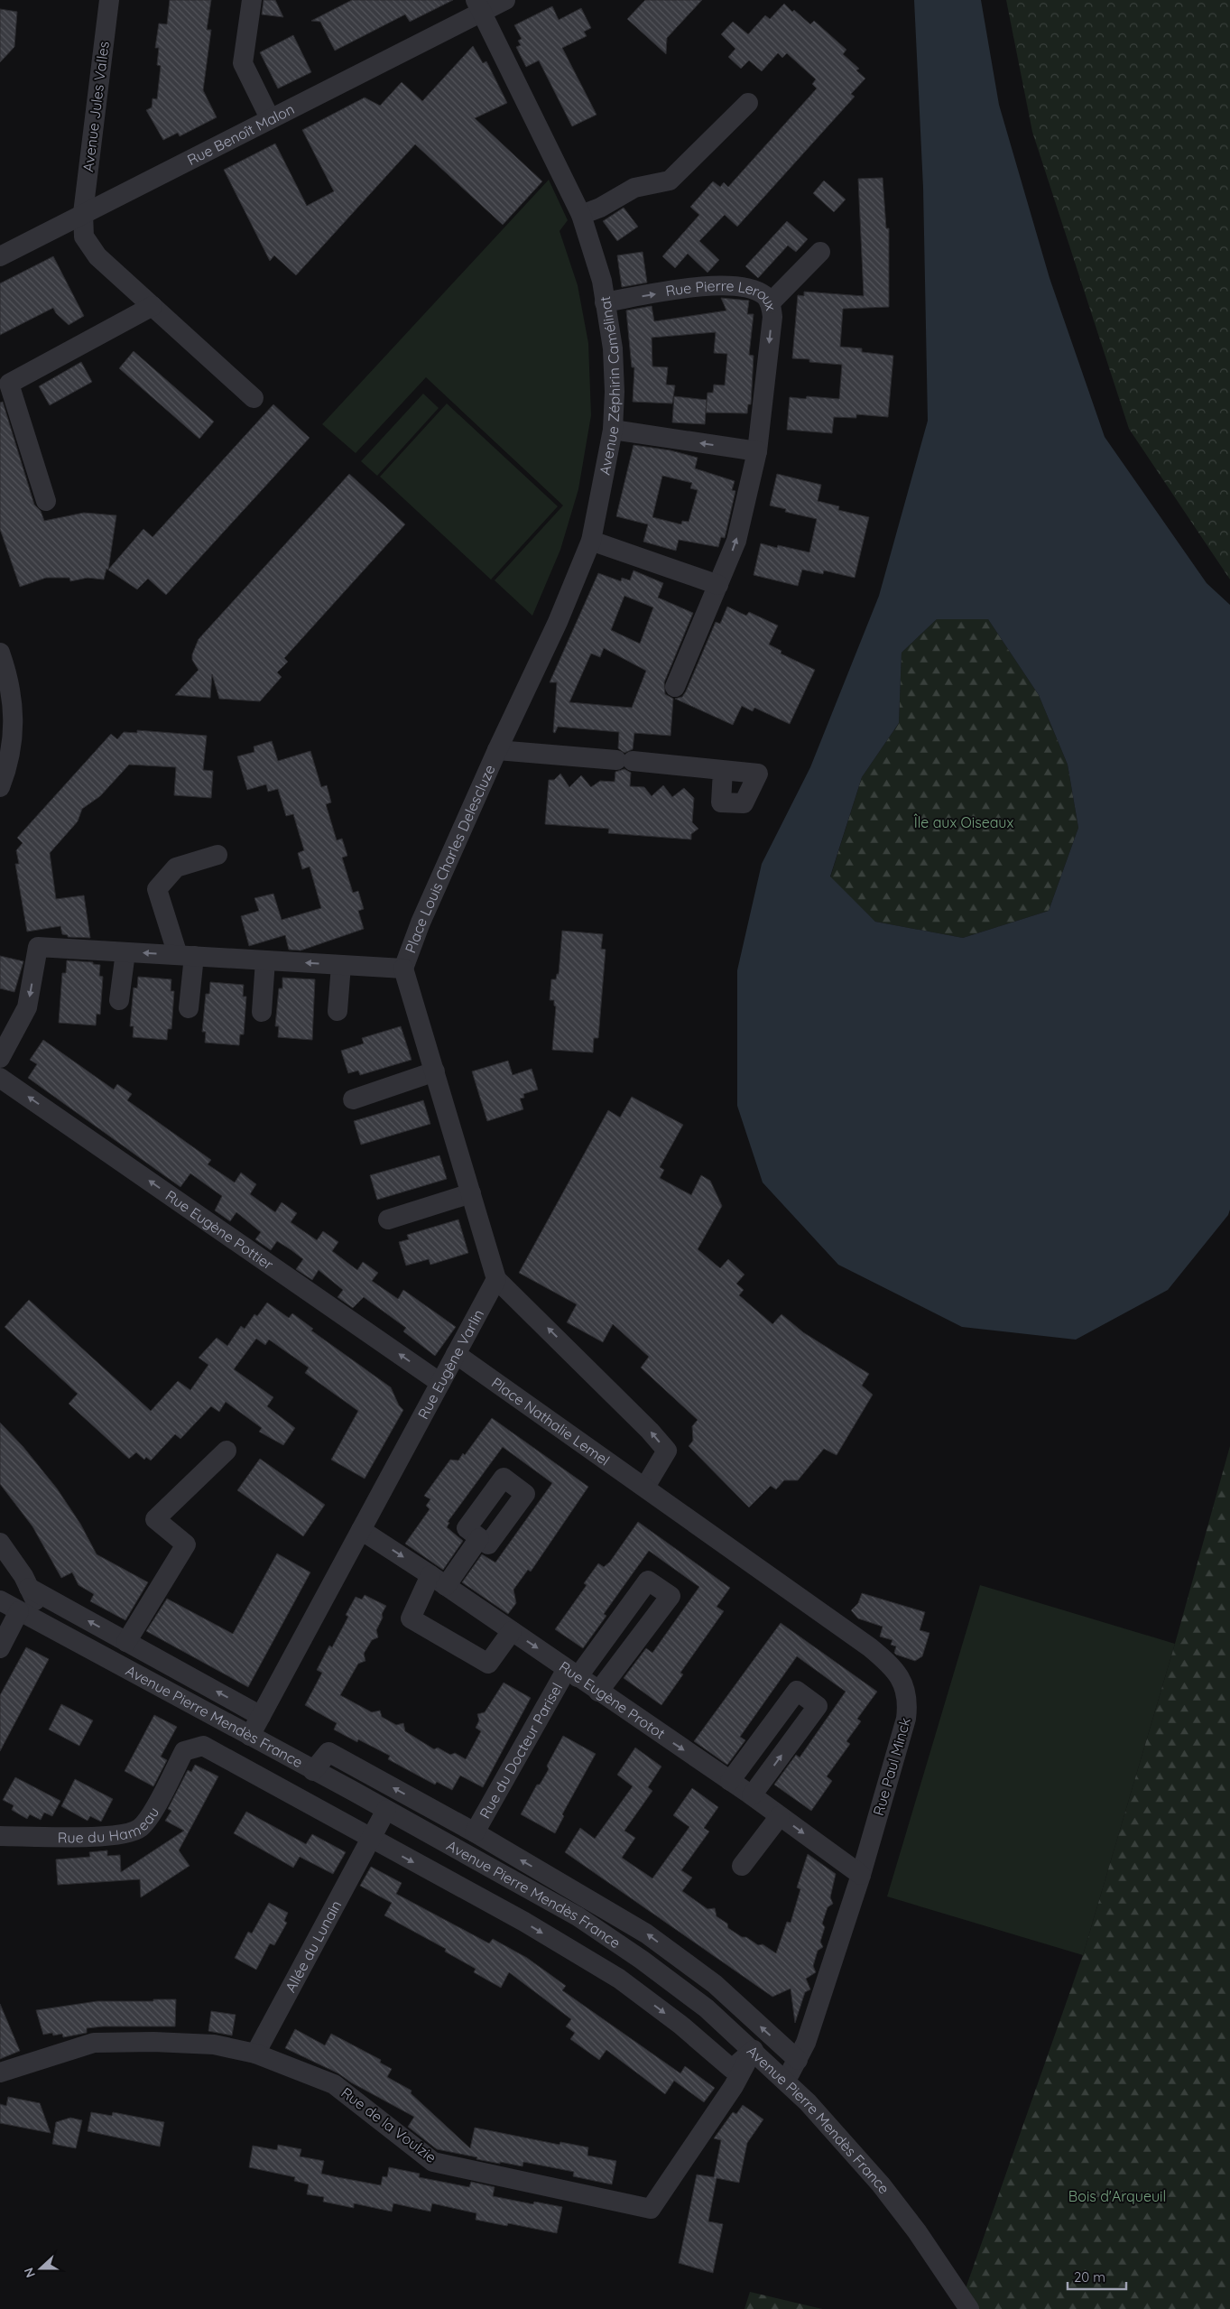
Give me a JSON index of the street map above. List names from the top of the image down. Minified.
{"streets":{"street":["Avenue Jules Valles","Rue Benoît Malon","Rue Pierre Leroux","Avenue Zéphirin Camélinat","Place Louis Charles Delescluze","Rue Eugène Pottier","Rue Eugène Varlin","Place Nathalie Lemel","Rue Eugène Protot","Avenue Pierre Mendès France","Rue du Docteur Parisel","Rue Paul Minck","Rue du Hameau","Allée du Lunain","Rue de la Voulzie"]},"crossings":[["Avenue Jules Valles","Rue Benoît Malon"],["Rue Benoît Malon","Avenue Zéphirin Camélinat"],["Rue Pierre Leroux","Avenue Zéphirin Camélinat"],["Avenue Zéphirin Camélinat","Place Louis Charles Delescluze"],["Rue Eugène Pottier","Rue Eugène Varlin"],["Rue Eugène Varlin","Place Nathalie Lemel"],["Rue Eugène Varlin","Rue Eugène Protot"],["Rue Eugène Varlin","Avenue Pierre Mendès France"],["Place Nathalie Lemel","Rue Paul Minck"],["Rue Eugène Protot","Rue du Docteur Parisel"],["Rue Eugène Protot","Rue Paul Minck"],["Avenue Pierre Mendès France","Rue Paul Minck"],["Avenue Pierre Mendès France","Allée du Lunain"],["Avenue Pierre Mendès France","Rue de la Voulzie"],["Rue du Hameau","Allée du Lunain"],["Allée du Lunain","Rue de la Voulzie"]],"one_way":["Rue Eugène Pottier"],"parks":["Île aux Oiseaux","Bois d'Arqueuil"],"scale_bar":"20 m","north":"left"}
